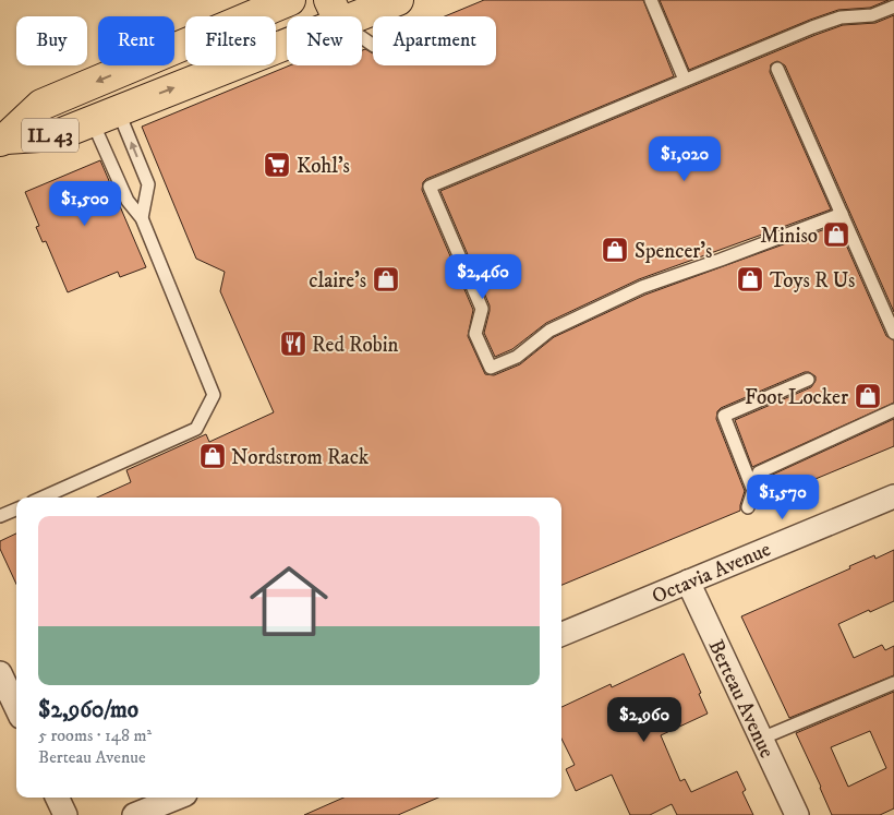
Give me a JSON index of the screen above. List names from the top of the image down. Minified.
{"streets":{"main road":["IL 43"],"street":["Octavia Avenue","Berteau Avenue"]},"crossings":[["Octavia Avenue","Berteau Avenue"]],"places":{"supermarket":["Kohl's"],"shop":["Miniso","Spencer's","claire's","Toys R Us","Foot Locker","Nordstrom Rack"],"restaurant":["Red Robin"]},"page":{"chip":["Buy","Rent","Filters","New","Apartment"],"price":["$1,020","$1,500","$2,460","$1,570","$2,960"],"list":[{"name":"$2,960/mo","note":"5 rooms · 148 m² · Berteau Avenue"}]}}
